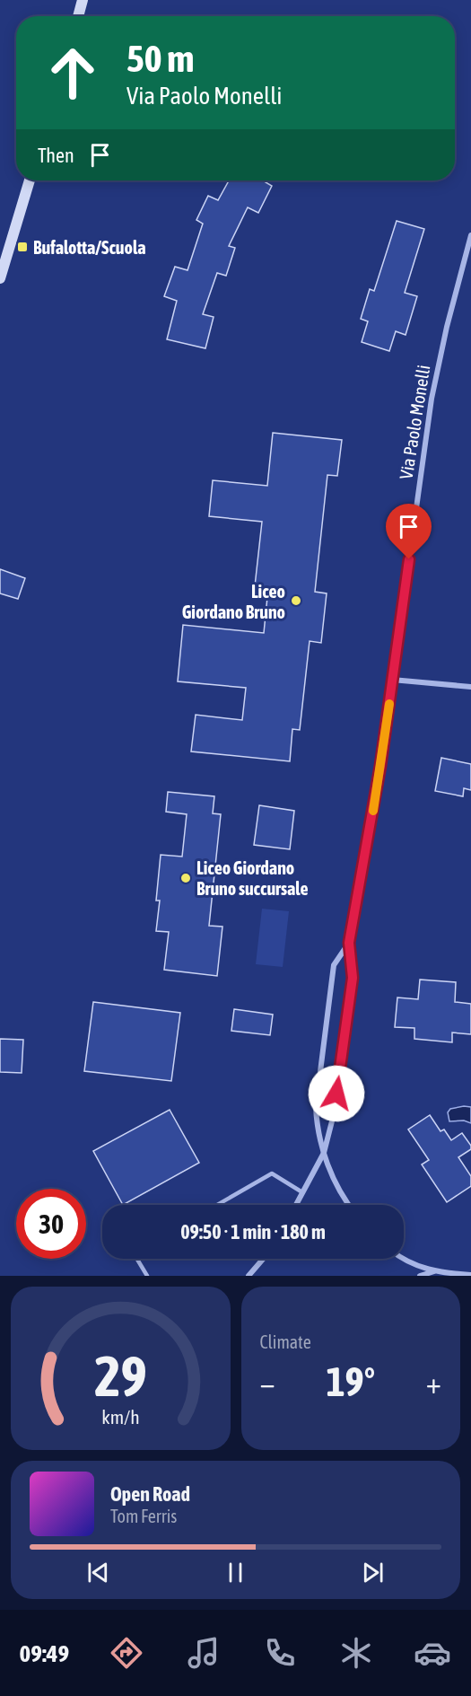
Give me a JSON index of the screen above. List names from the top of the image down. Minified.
{"streets":{"street":["Via Paolo Monelli"]},"places":{"transit":["Bufalotta/Scuola"],"other":["Liceo Giordano Bruno","Liceo Giordano Bruno succursale"]},"page":{"turn":["50 m","Via Paolo Monelli"],"then":"Then","limit":"30","trip":"09:50 · 1 min · 180 m","tile":"Climate","heat":["−","19°","+"],"song":["Open Road","Tom Ferris"],"tabs":"09:49","gauge":["29","km/h"]}}
